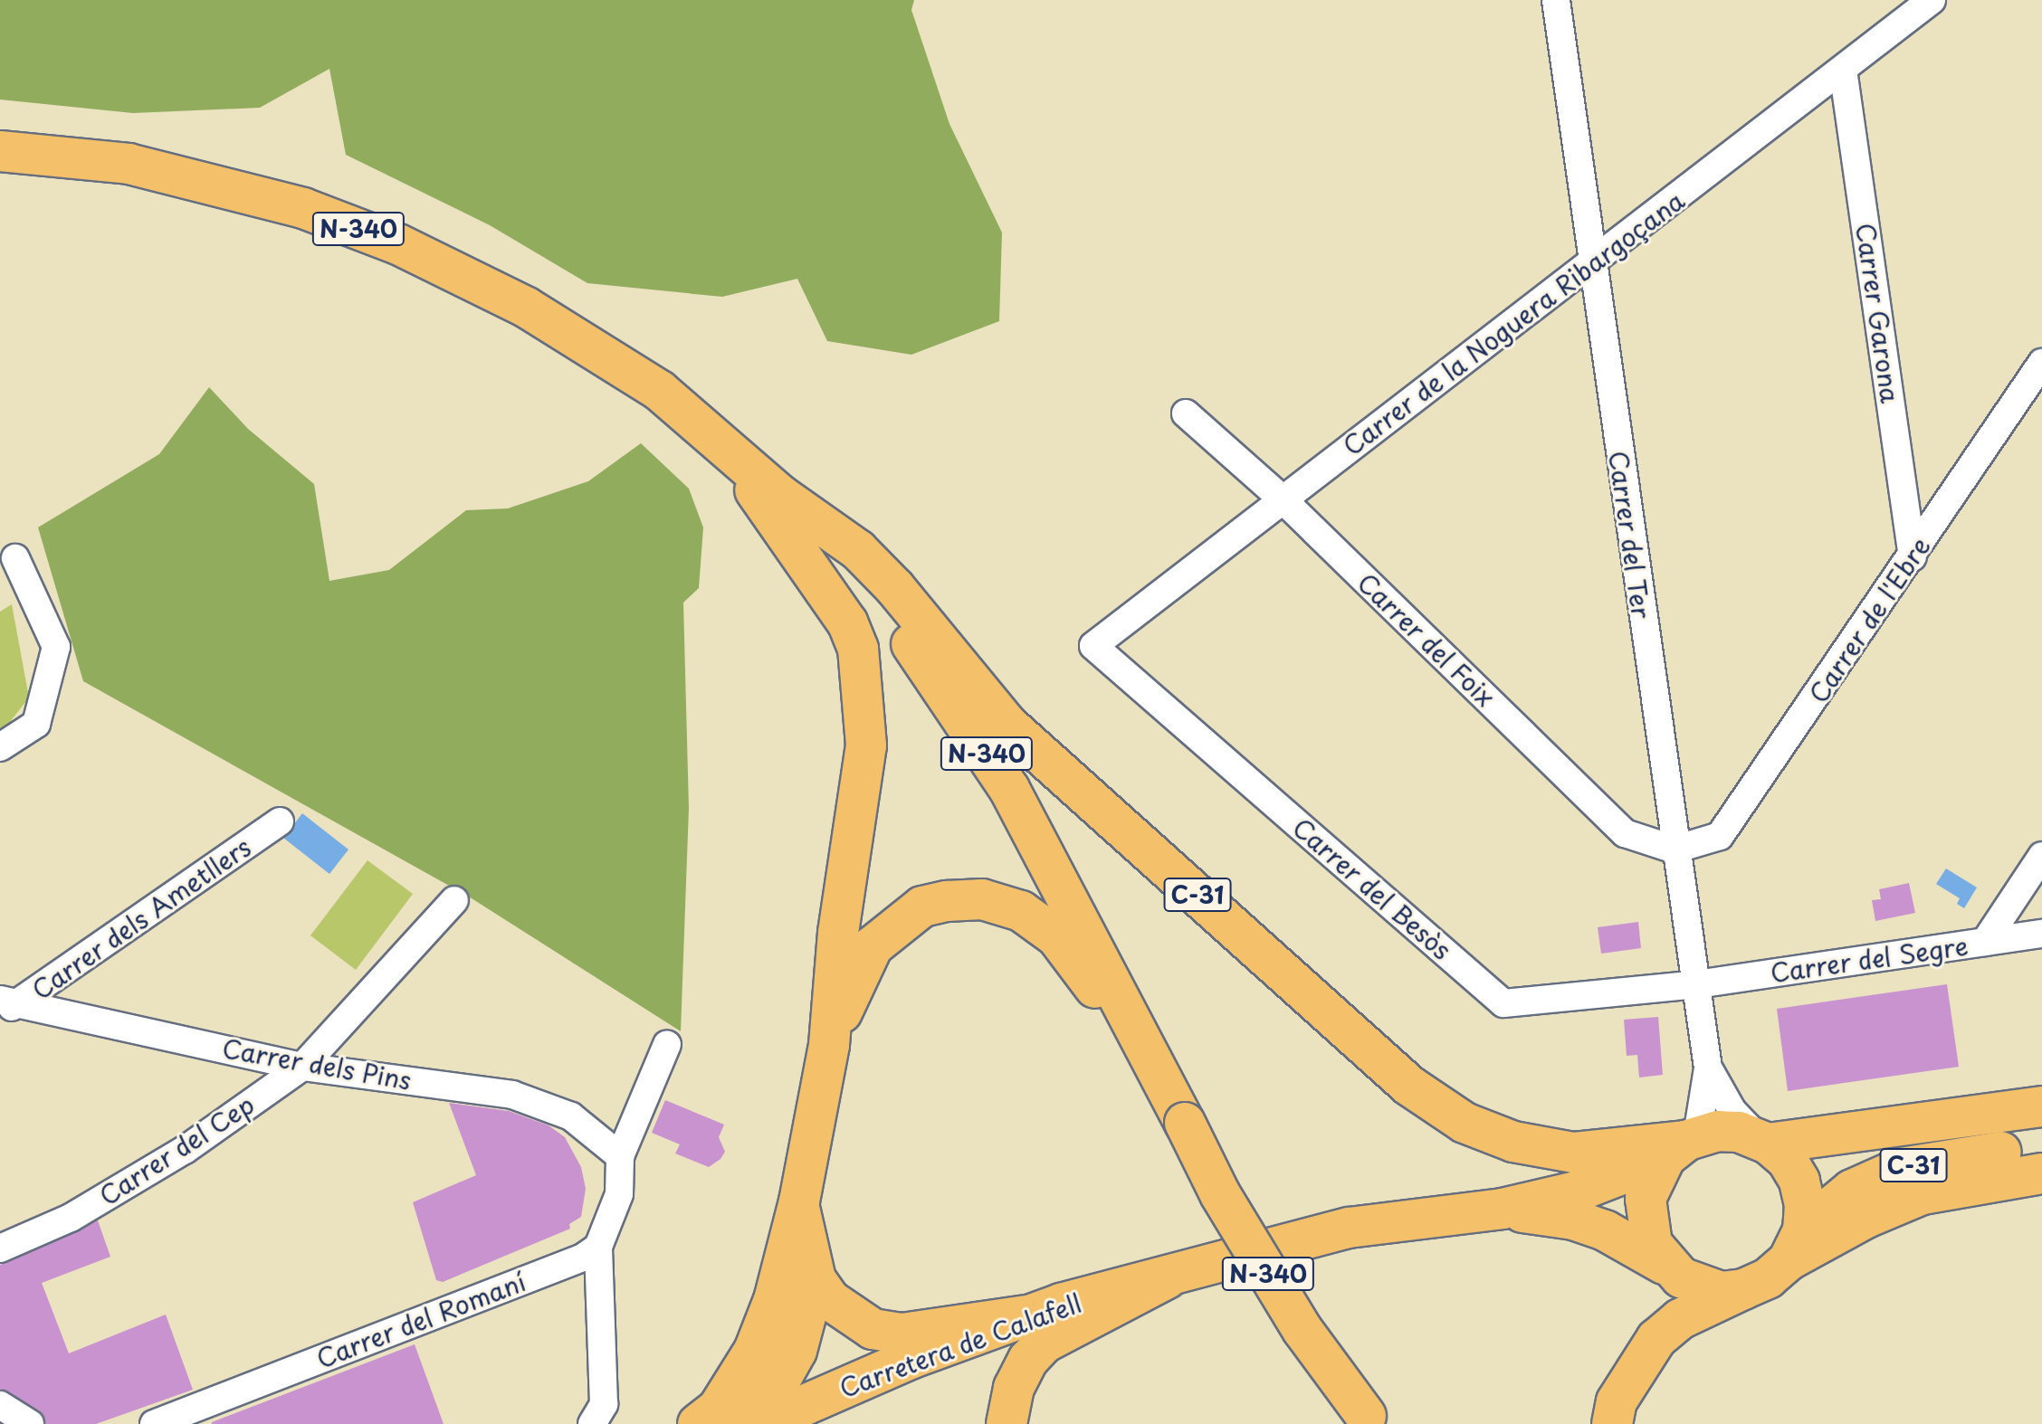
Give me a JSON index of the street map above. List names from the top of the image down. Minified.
{"streets":{"main road":["N-340","C-31","Carretera de Calafell"],"street":["Carrer Garona","Carrer de la Noguera Ribargoçana","Carrer del Ter","Carrer de l'Ebre","Carrer del Foix","Carrer del Besòs","Carrer dels Ametllers","Carrer del Segre","Carrer dels Pins","Carrer del Cep","Carrer del Romaní"]},"crossings":[["N-340","C-31"],["Carrer Garona","Carrer de la Noguera Ribargoçana"],["Carrer Garona","Carrer de l'Ebre"],["Carrer de la Noguera Ribargoçana","Carrer del Ter"],["Carrer de la Noguera Ribargoçana","Carrer del Foix"],["Carrer de la Noguera Ribargoçana","Carrer del Besòs"],["Carrer del Ter","Carrer de l'Ebre"],["Carrer del Ter","Carrer del Foix"],["Carrer del Ter","Carrer del Besòs"],["Carrer del Ter","C-31"],["Carrer del Ter","Carrer del Segre"],["Carrer del Ter","Carretera de Calafell"],["Carrer de l'Ebre","Carrer del Foix"],["Carrer del Besòs","Carrer del Segre"],["C-31","Carretera de Calafell"],["Carrer dels Ametllers","Carrer dels Pins"],["Carrer dels Pins","Carrer del Cep"]]}
